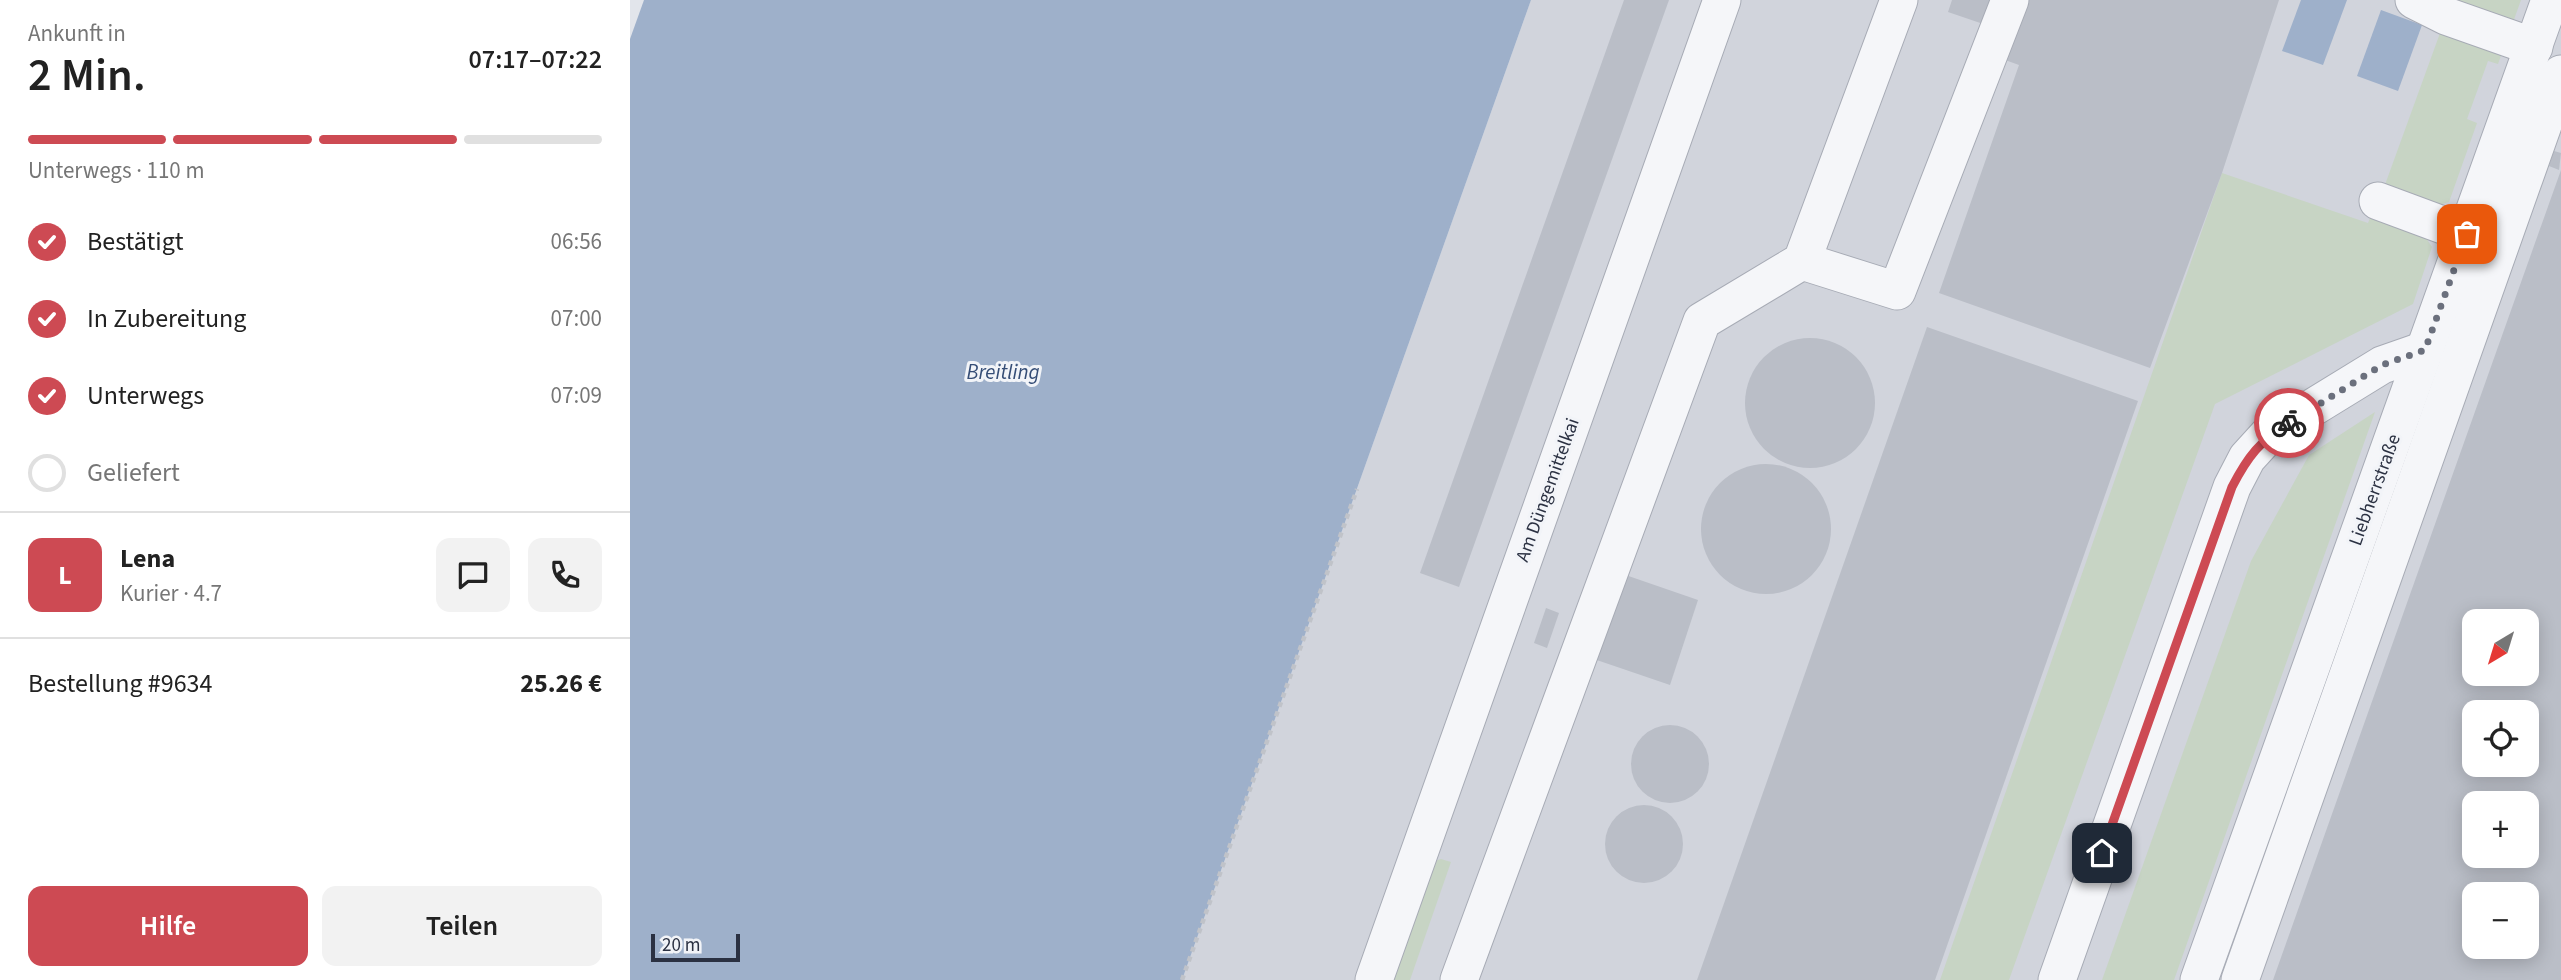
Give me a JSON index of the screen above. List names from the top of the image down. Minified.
{"streets":{"street":["Am Düngemittelkai","Liebherrstraße"]},"water":["Breitling"],"scale_bar":"20 m","north":"bottom left","page":{"heading":["2 Min.","Ankunft in","07:17–07:22"],"panel":["Lena","Kurier · 4.7","Bestellung #9634","25.26 €"],"bar":"Unterwegs · 110 m","list":[["Bestätigt","06:56"],["In Zubereitung","07:00"],["Unterwegs","07:09"],"Geliefert"],"round":"L","map_buttons":["+","−"],"buttons":["Hilfe","Teilen"],"scale":"20 m"}}
